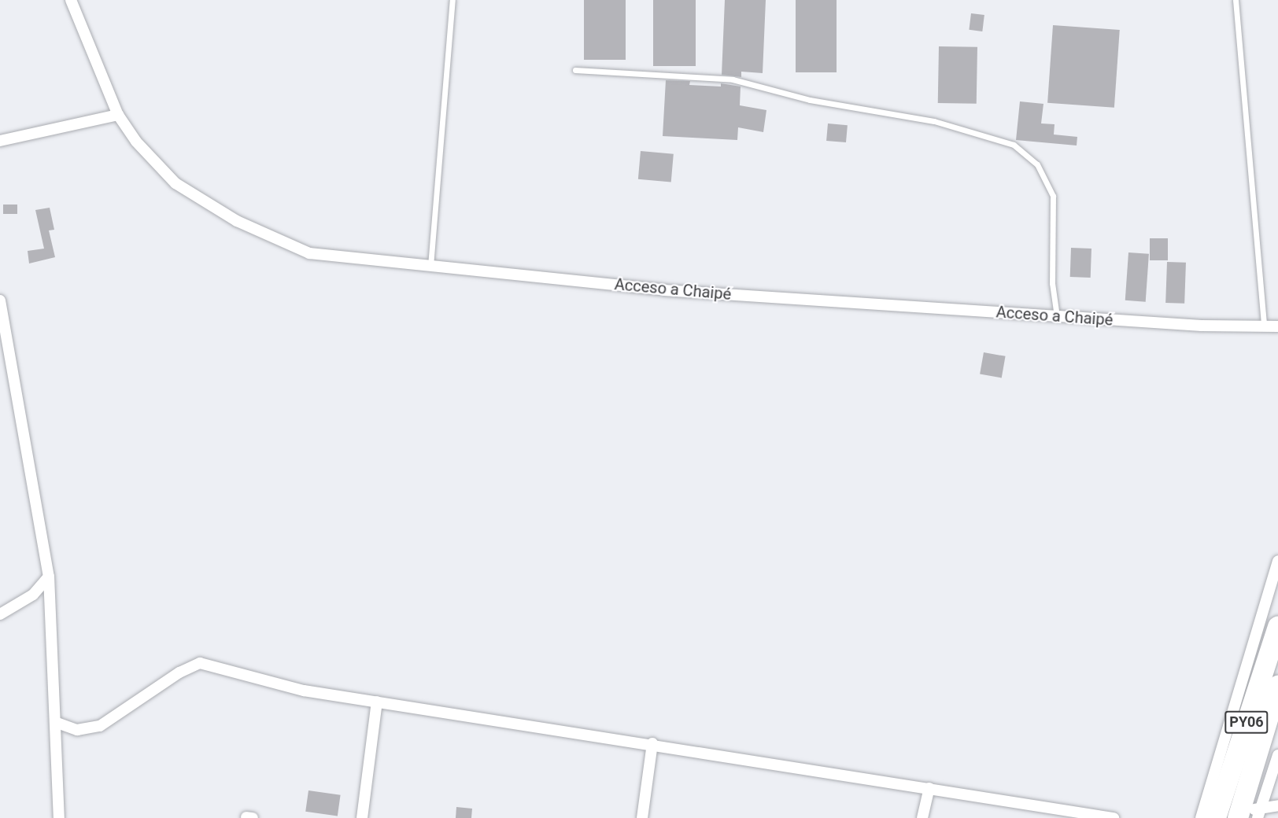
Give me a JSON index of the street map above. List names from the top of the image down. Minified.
{"streets":{"highway":["PY06"],"street":["Acceso a Chaipé"]}}
